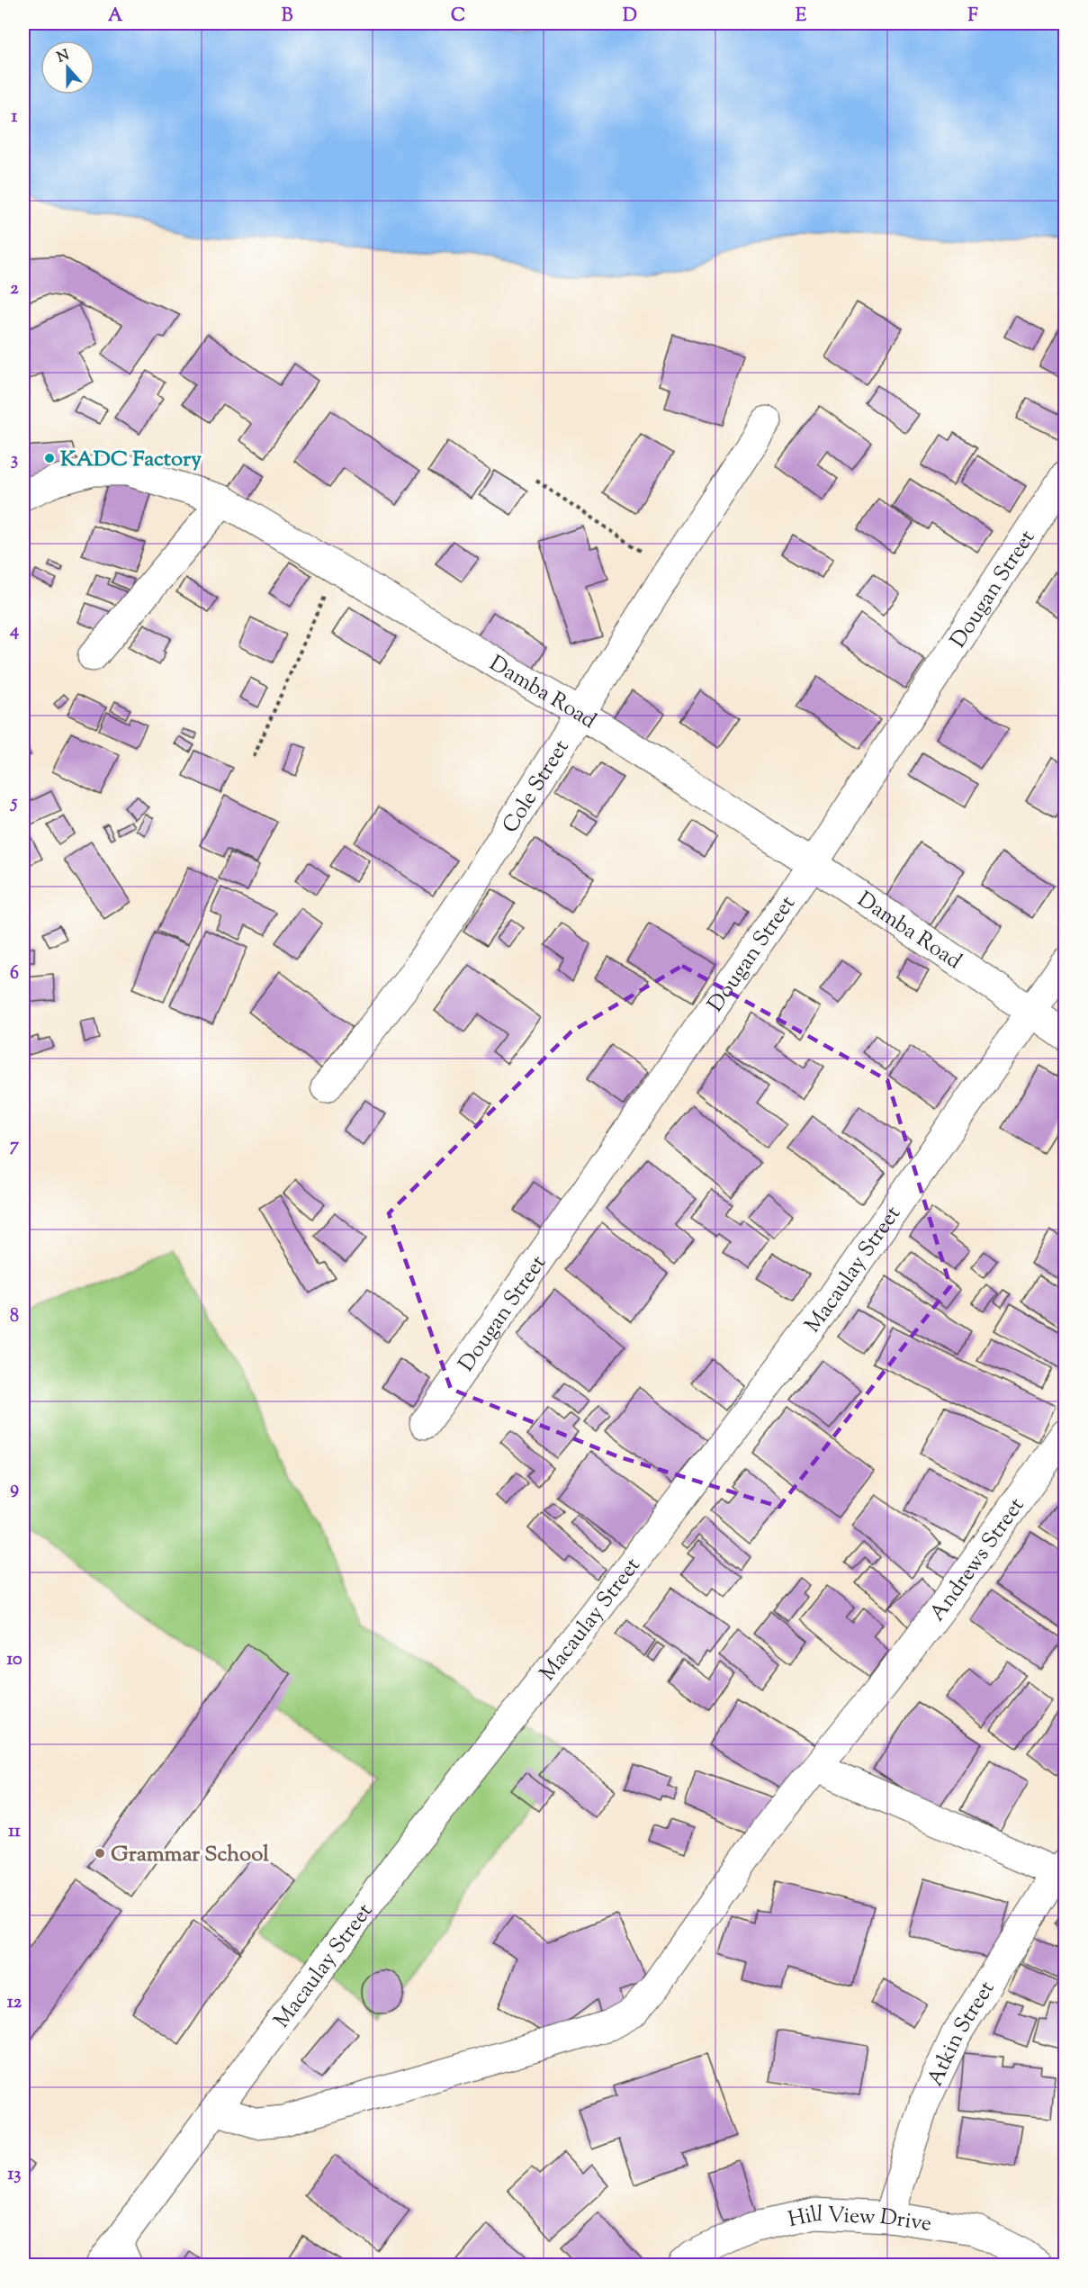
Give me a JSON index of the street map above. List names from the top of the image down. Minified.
{"streets":{"street":["Dougan Street","Damba Road","Cole Street","Macaulay Street","Andrews Street","Atkin Street","Hill View Drive"]},"crossings":[["Dougan Street","Damba Road"],["Damba Road","Cole Street"],["Damba Road","Macaulay Street"],["Macaulay Street","Andrews Street"],["Atkin Street","Hill View Drive"]],"places":["KADC Factory","Grammar School"],"north":"top","grid":{"columns":["A","B","C","D","E","F"],"rows":["1","2","3","4","5","6","7","8","9","10","11","12","13"]}}
